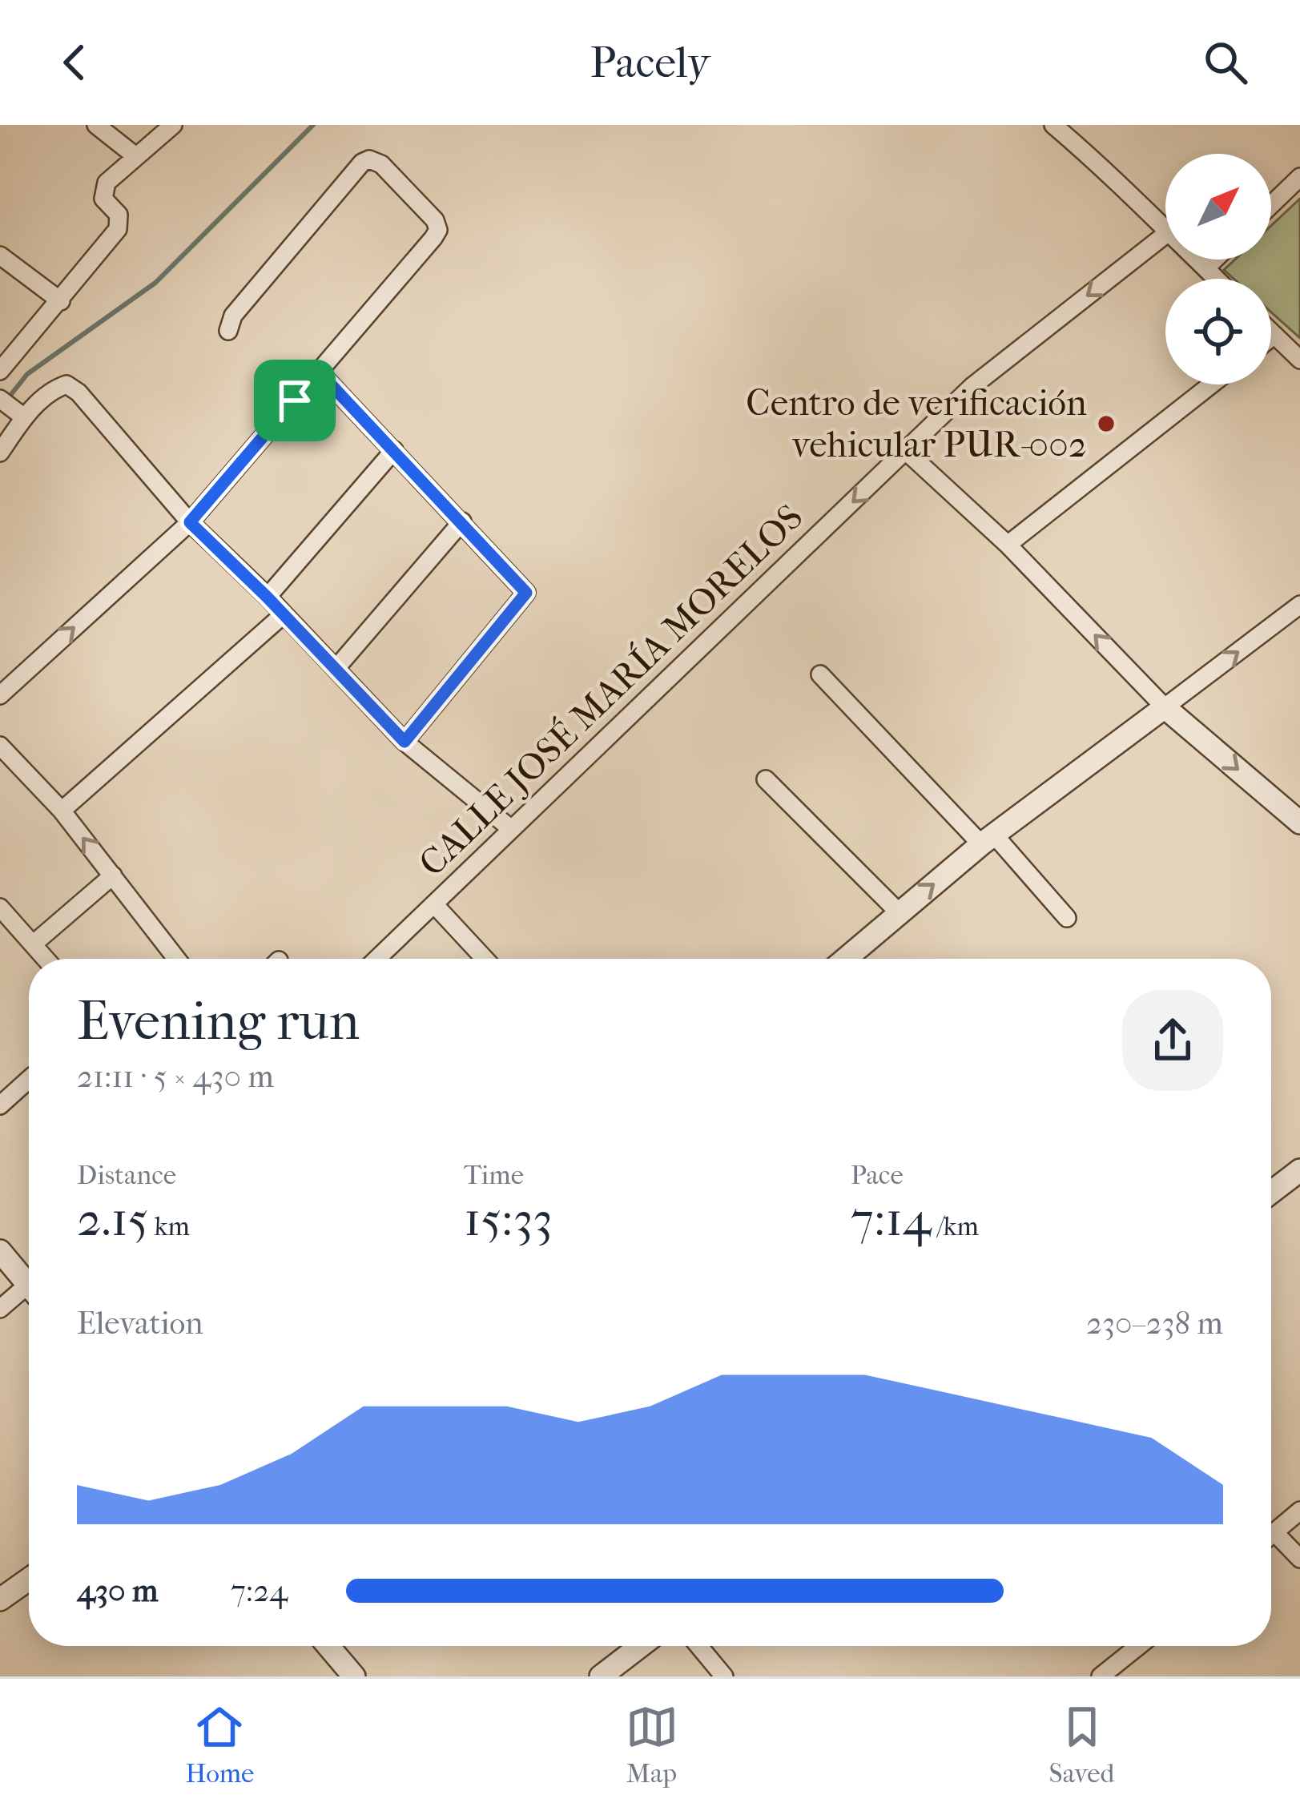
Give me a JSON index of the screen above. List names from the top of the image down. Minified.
{"streets":{"street":["CALLE JOSÉ MARÍA MORELOS"]},"one_way":["CALLE JOSÉ MARÍA MORELOS"],"places":["Centro de verificación vehicular PUR-002"],"north":"top right","page":{"header":"Pacely","heading":["Evening run","21:11 · 5 × 430 m"],"stats":[["Distance","2.15 km"],["Time","15:33"],["Pace","7:14 /km"]],"chart":["Elevation","230–238 m"],"list":[{"name":"430 m","note":"7:24"}],"tabs":["Home","Map","Saved"]}}
